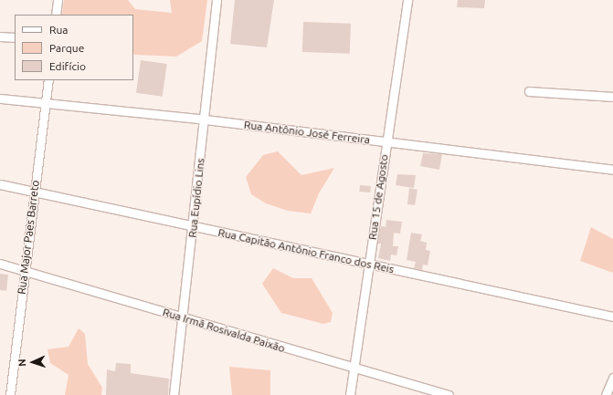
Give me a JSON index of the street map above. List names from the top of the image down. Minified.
{"streets":{"street":["Rua Antônio José Ferreira","Rua 15 de Agosto","Rua Eupídio Lins","Rua Major Paes Barreto","Rua Capitão Antônio Franco dos Reis","Rua Irmã Rosivalda Paixão"]},"crossings":[["Rua Antônio José Ferreira","Rua 15 de Agosto"],["Rua Antônio José Ferreira","Rua Eupídio Lins"],["Rua Antônio José Ferreira","Rua Major Paes Barreto"],["Rua 15 de Agosto","Rua Capitão Antônio Franco dos Reis"],["Rua 15 de Agosto","Rua Irmã Rosivalda Paixão"],["Rua Eupídio Lins","Rua Capitão Antônio Franco dos Reis"],["Rua Eupídio Lins","Rua Irmã Rosivalda Paixão"],["Rua Major Paes Barreto","Rua Capitão Antônio Franco dos Reis"],["Rua Major Paes Barreto","Rua Irmã Rosivalda Paixão"]],"legend":["Rua","Parque","Edifício"],"north":"left"}
